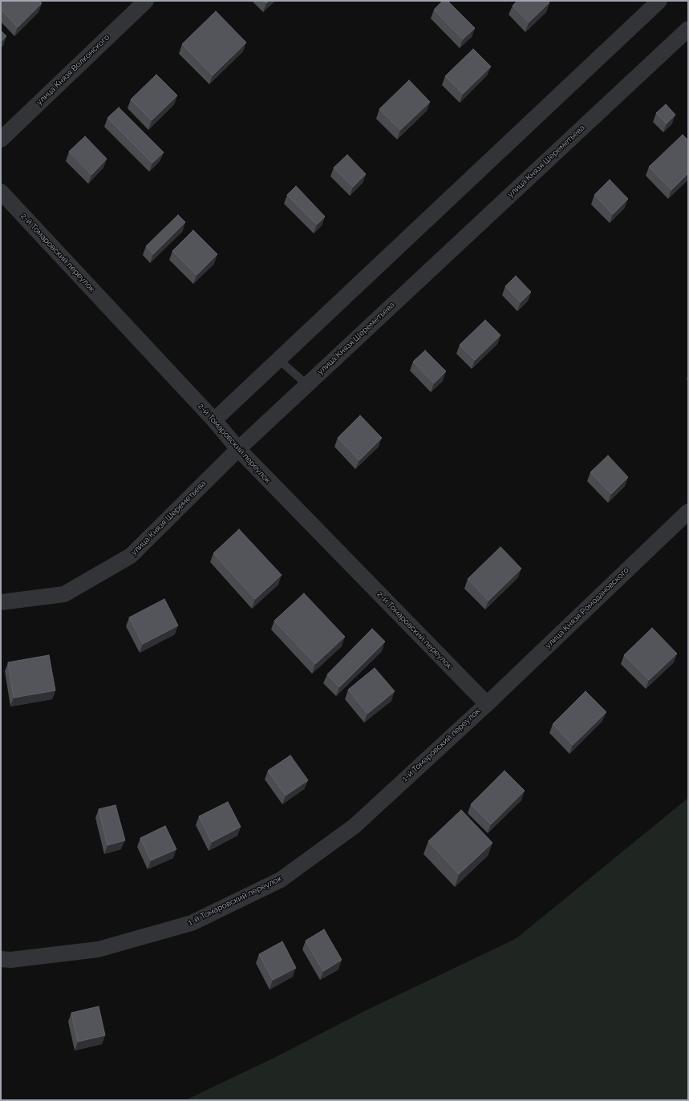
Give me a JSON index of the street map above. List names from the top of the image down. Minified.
{"streets":{"street":["улица Князя Волконского","улица Князя Шереметьева","2-й Томаровский переулок","улица Князя Ромодановского","1-й Томаровский переулок"]},"crossings":[["улица Князя Шереметьева","2-й Томаровский переулок"],["2-й Томаровский переулок","улица Князя Ромодановского"],["2-й Томаровский переулок","1-й Томаровский переулок"],["улица Князя Ромодановского","1-й Томаровский переулок"]]}
